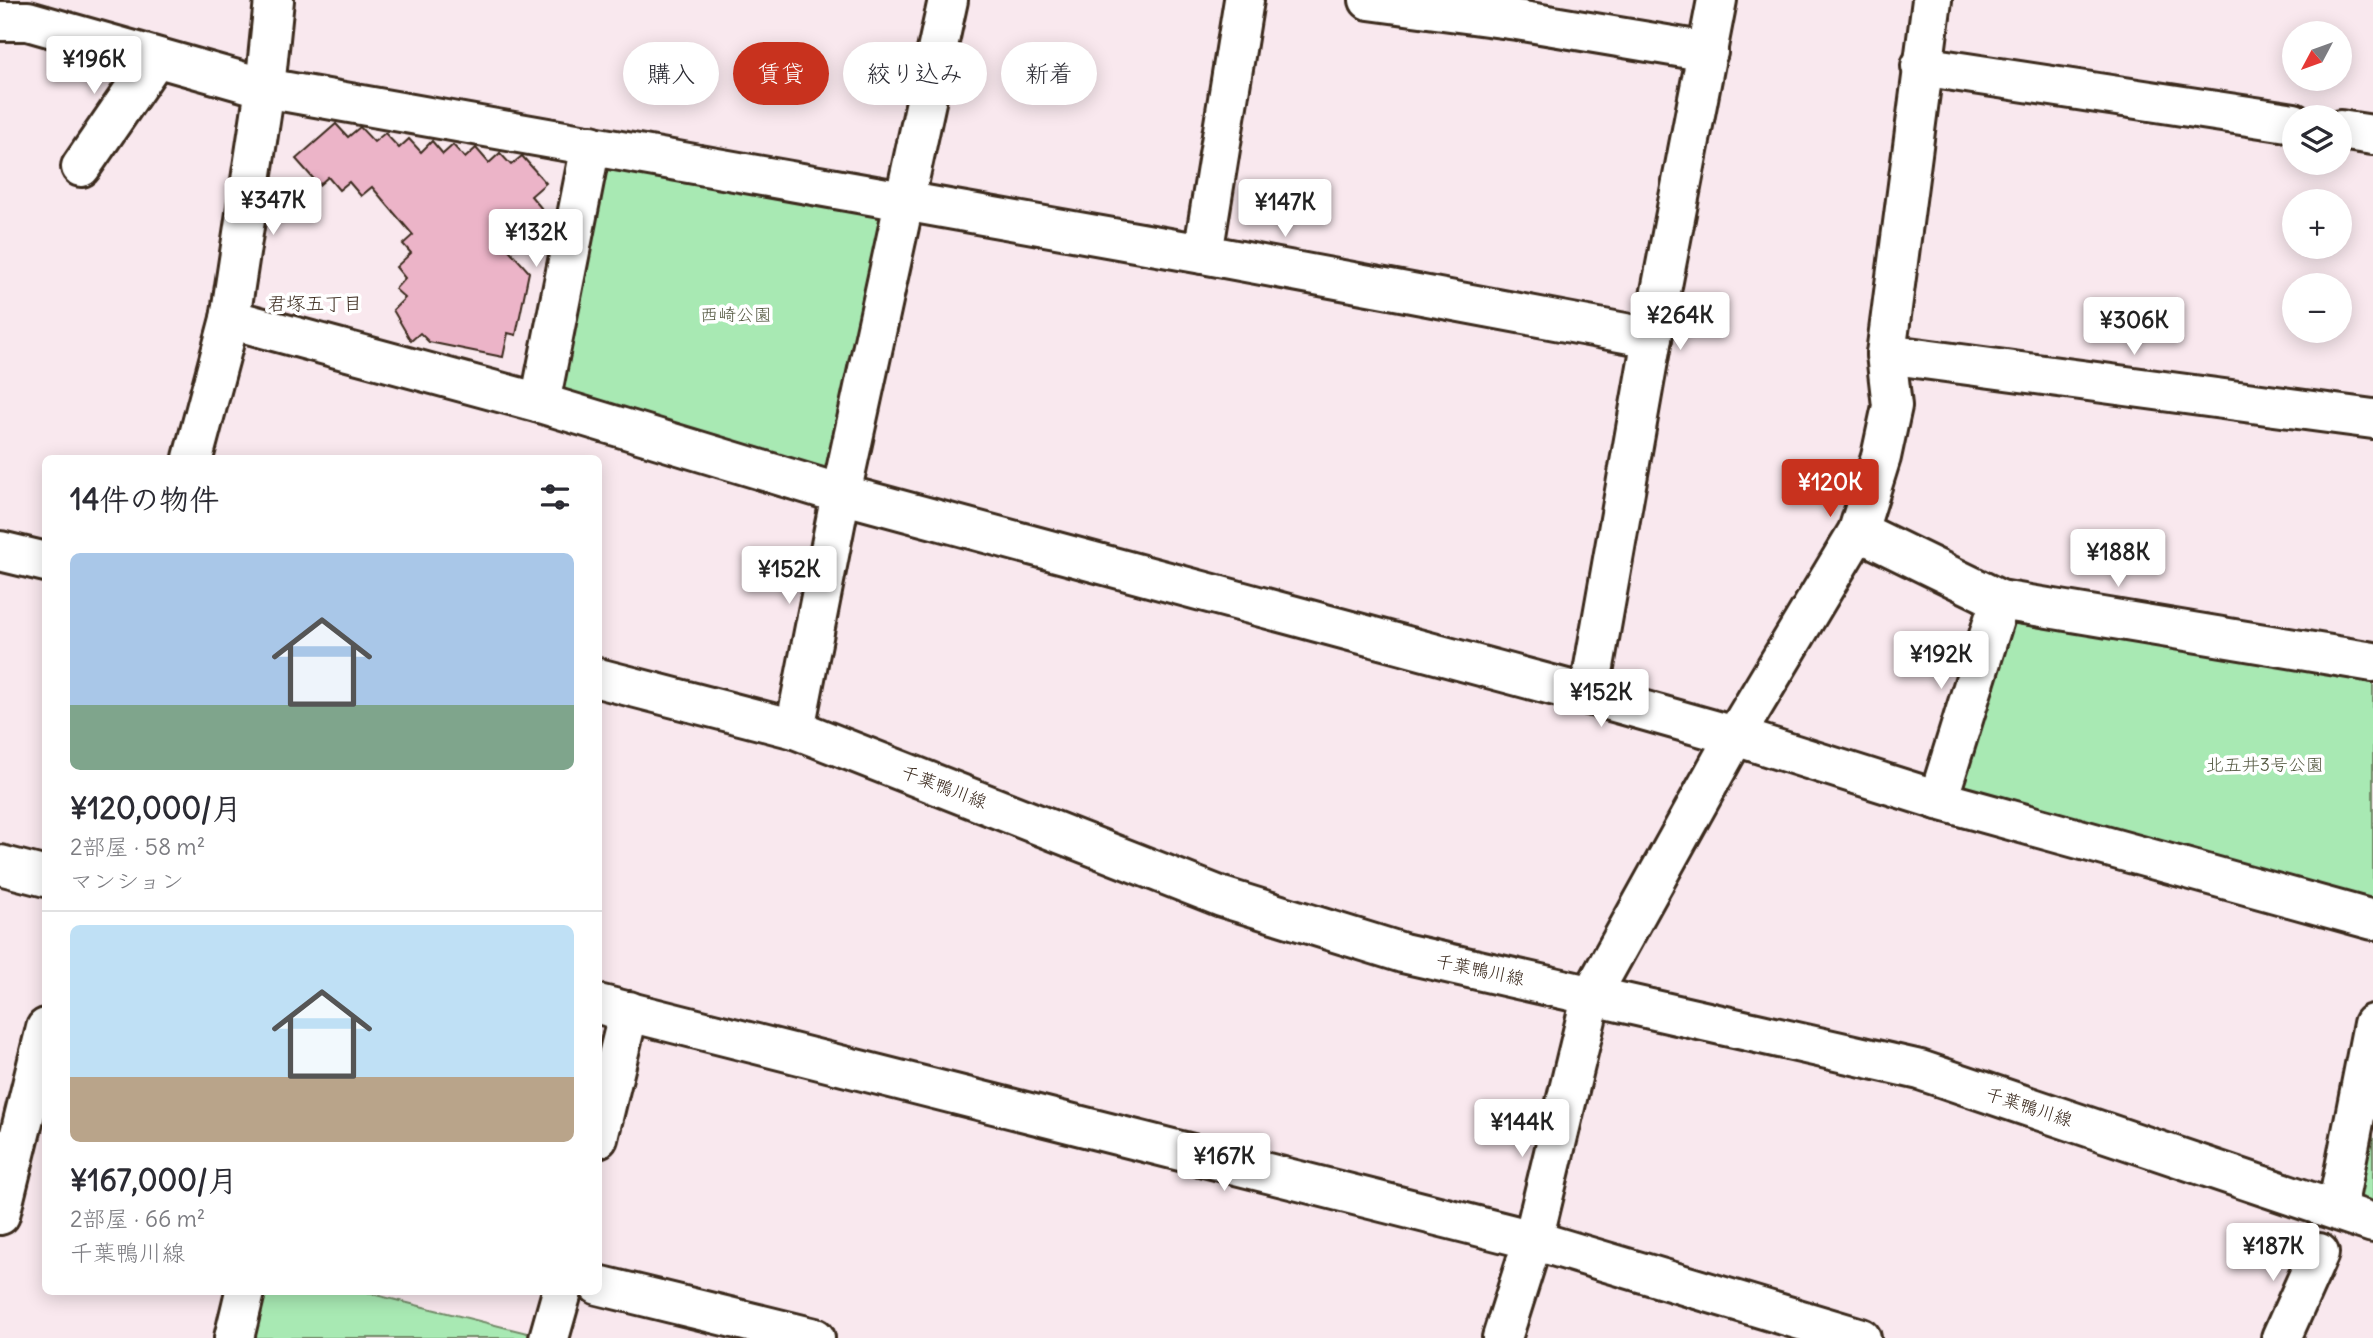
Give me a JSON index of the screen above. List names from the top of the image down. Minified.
{"streets":{"street":["千葉鴨川線"]},"districts":["君塚五丁目"],"parks":["西崎公園","北五井3号公園"],"north":"bottom left","page":{"map_buttons":["+","−"],"price":["¥196K","¥347K","¥147K","¥132K","¥264K","¥306K","¥120K","¥188K","¥152K","¥192K","¥152K","¥144K","¥167K","¥187K"],"chip":["購入","賃貸","絞り込み","新着"],"heading":"14件の物件","list":[{"name":"¥120,000/月","note":"2部屋 · 58 m² · マンション"},{"name":"¥167,000/月","note":"2部屋 · 66 m² · 千葉鴨川線"}]}}
